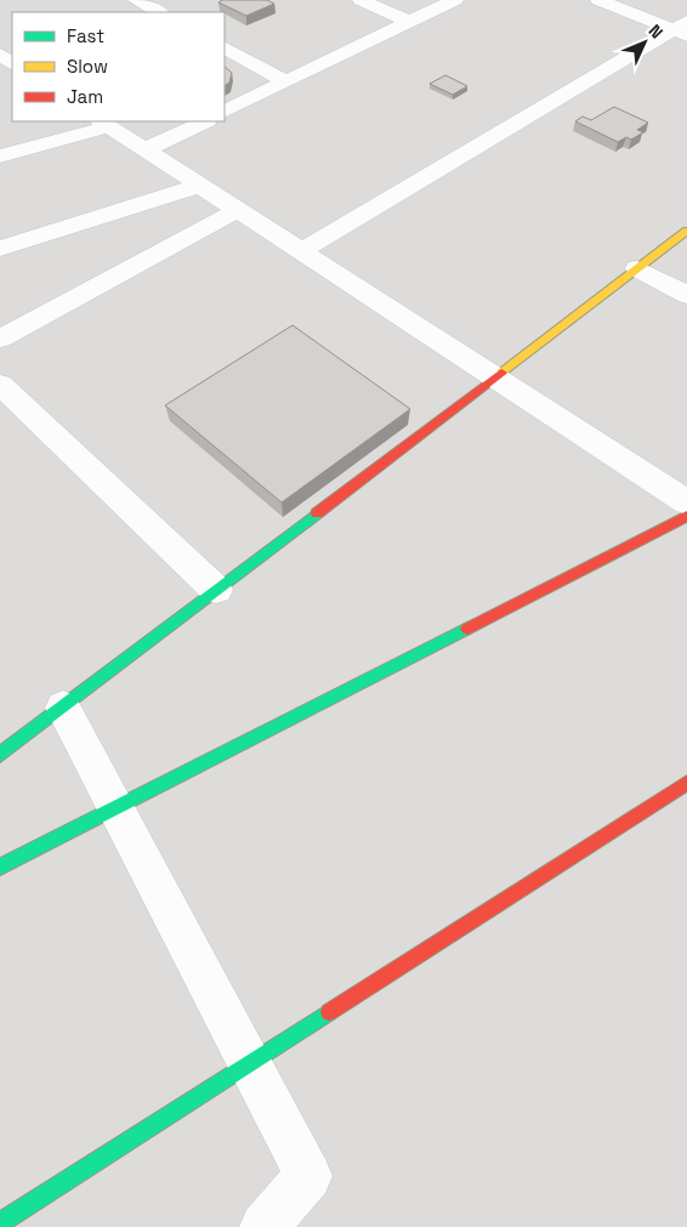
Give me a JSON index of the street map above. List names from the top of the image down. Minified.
{"legend":["Fast","Slow","Jam"],"north":"top right"}
